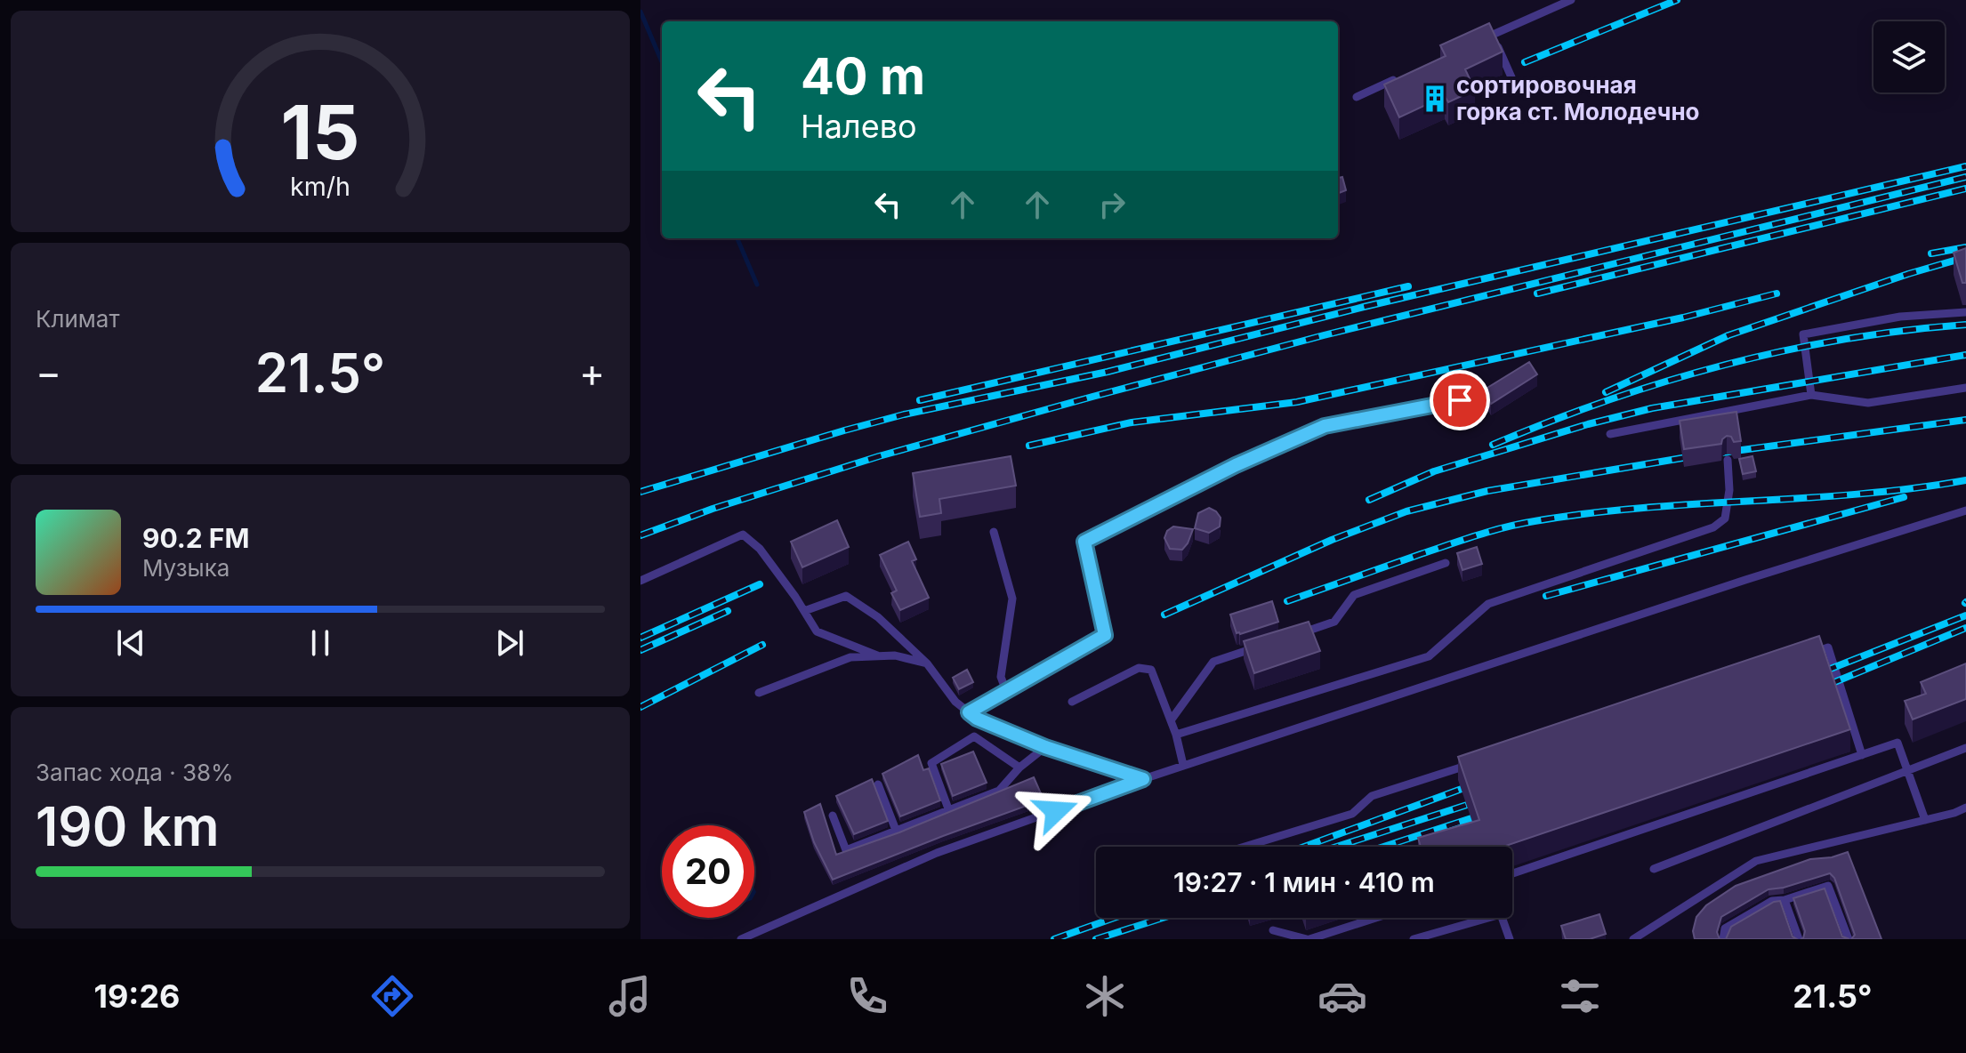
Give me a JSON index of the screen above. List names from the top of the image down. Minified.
{"places":{"building":["сортировочная горка ст. Молодечно"]},"page":{"turn":["40 m","Налево"],"tile":["Климат",["Запас хода · 38%","190 km"]],"heat":["−","21.5°","+"],"song":["90.2 FM","Музыка"],"limit":"20","trip":"19:27 · 1 мин · 410 m","tabs":["19:26","21.5°"],"gauge":["15","km/h"]}}
